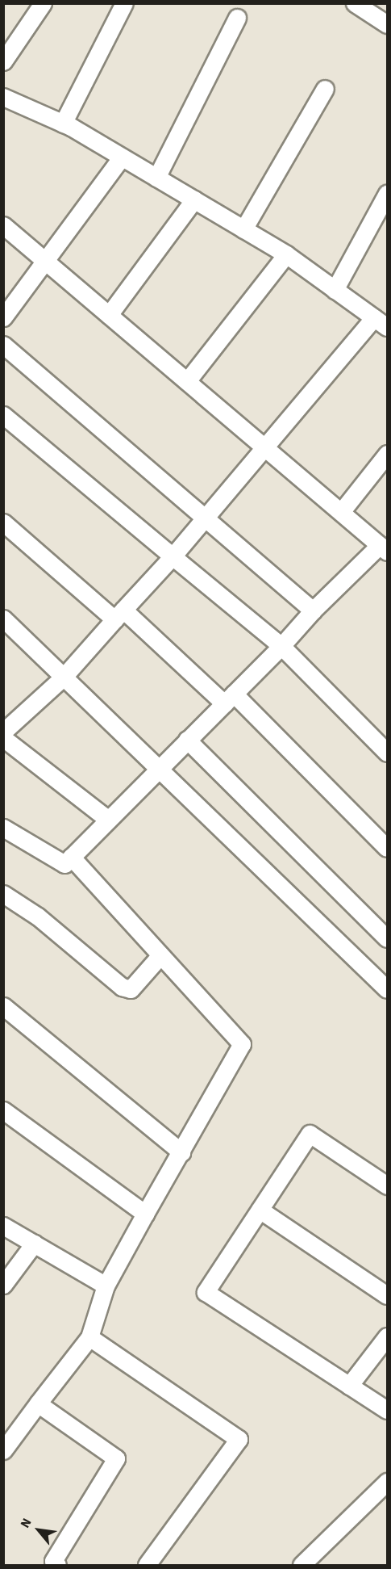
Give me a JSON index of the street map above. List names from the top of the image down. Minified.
{"north":"top left"}
